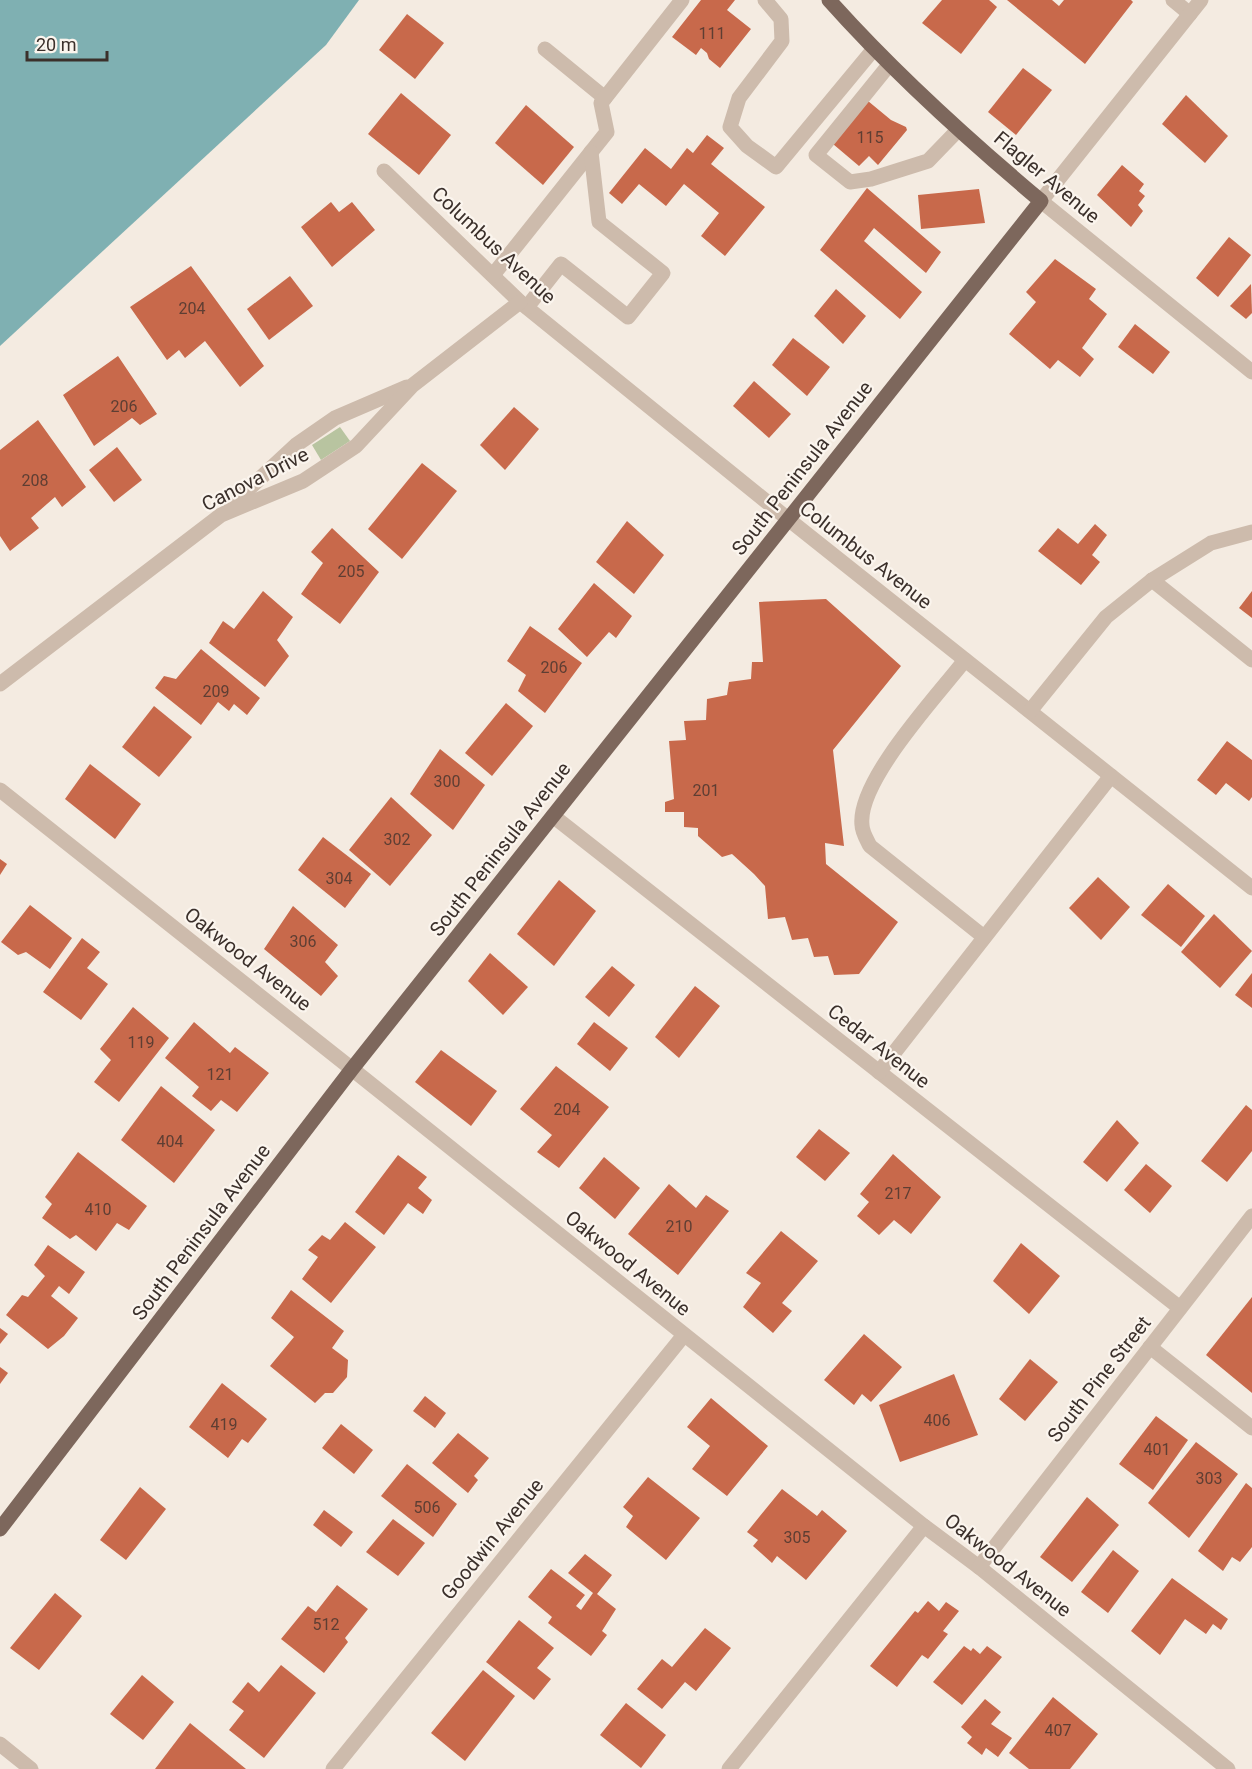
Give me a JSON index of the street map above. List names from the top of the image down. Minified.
{"streets":{"main road":["Flagler Avenue","South Peninsula Avenue"],"street":["Columbus Avenue","Canova Drive","Oakwood Avenue","Cedar Avenue","South Pine Street","Goodwin Avenue"]},"crossings":[["Flagler Avenue","South Peninsula Avenue"],["Columbus Avenue","South Peninsula Avenue"],["Columbus Avenue","Canova Drive"],["South Peninsula Avenue","Oakwood Avenue"],["South Peninsula Avenue","Cedar Avenue"],["Oakwood Avenue","South Pine Street"],["Oakwood Avenue","Goodwin Avenue"],["Cedar Avenue","South Pine Street"]],"house_numbers":["111","115","204","206","208","205","206","209","300","201","302","304","306","119","121","204","404","217","410","210","406","419","401","303","506","305","512","407"],"scale_bar":"20 m"}
